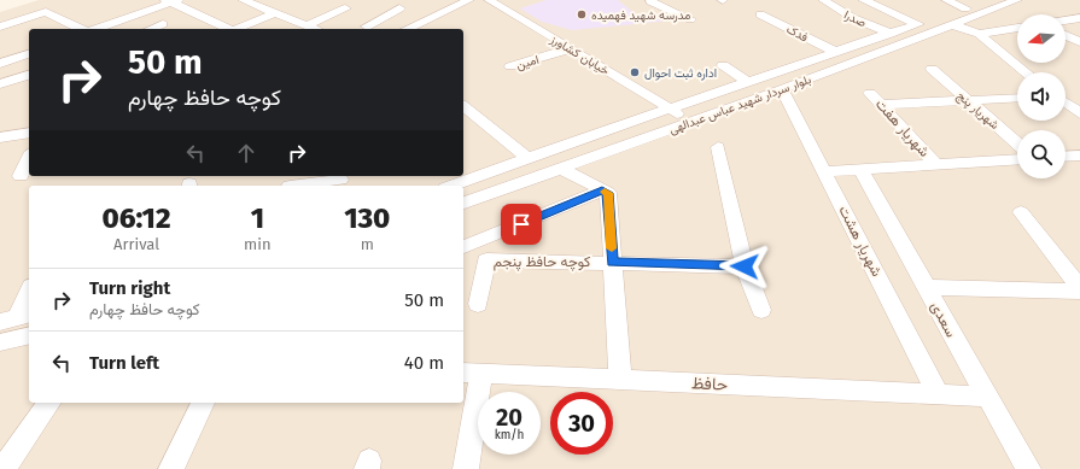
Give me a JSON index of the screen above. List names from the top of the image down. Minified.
{"streets":{"street":["صدرا","فدک","خیابان کشاورز","امین","بلوار سردار شهید عباس عبدالهی","شهریار پنج","شهریار هفت","شهریار هشت","کوچه حافظ پنجم","سعدی","حافظ"]},"crossings":[["صدرا","بلوار سردار شهید عباس عبدالهی"],["فدک","بلوار سردار شهید عباس عبدالهی"],["خیابان کشاورز","امین"],["خیابان کشاورز","بلوار سردار شهید عباس عبدالهی"],["بلوار سردار شهید عباس عبدالهی","شهریار هشت"],["شهریار هشت","حافظ"],["سعدی","حافظ"]],"places":["مدرسه شهید فهمیده","اداره ثبت احوال"],"north":"left","page":{"turn":["50 m","کوچه حافظ چهارم"],"eta":["06:12","Arrival","1","min","130","m"],"list":[{"name":"Turn right","note":"کوچه حافظ چهارم","value":"50 m"},{"name":"Turn left","value":"40 m"}],"speed":"20 km/h","limit":"30"}}
